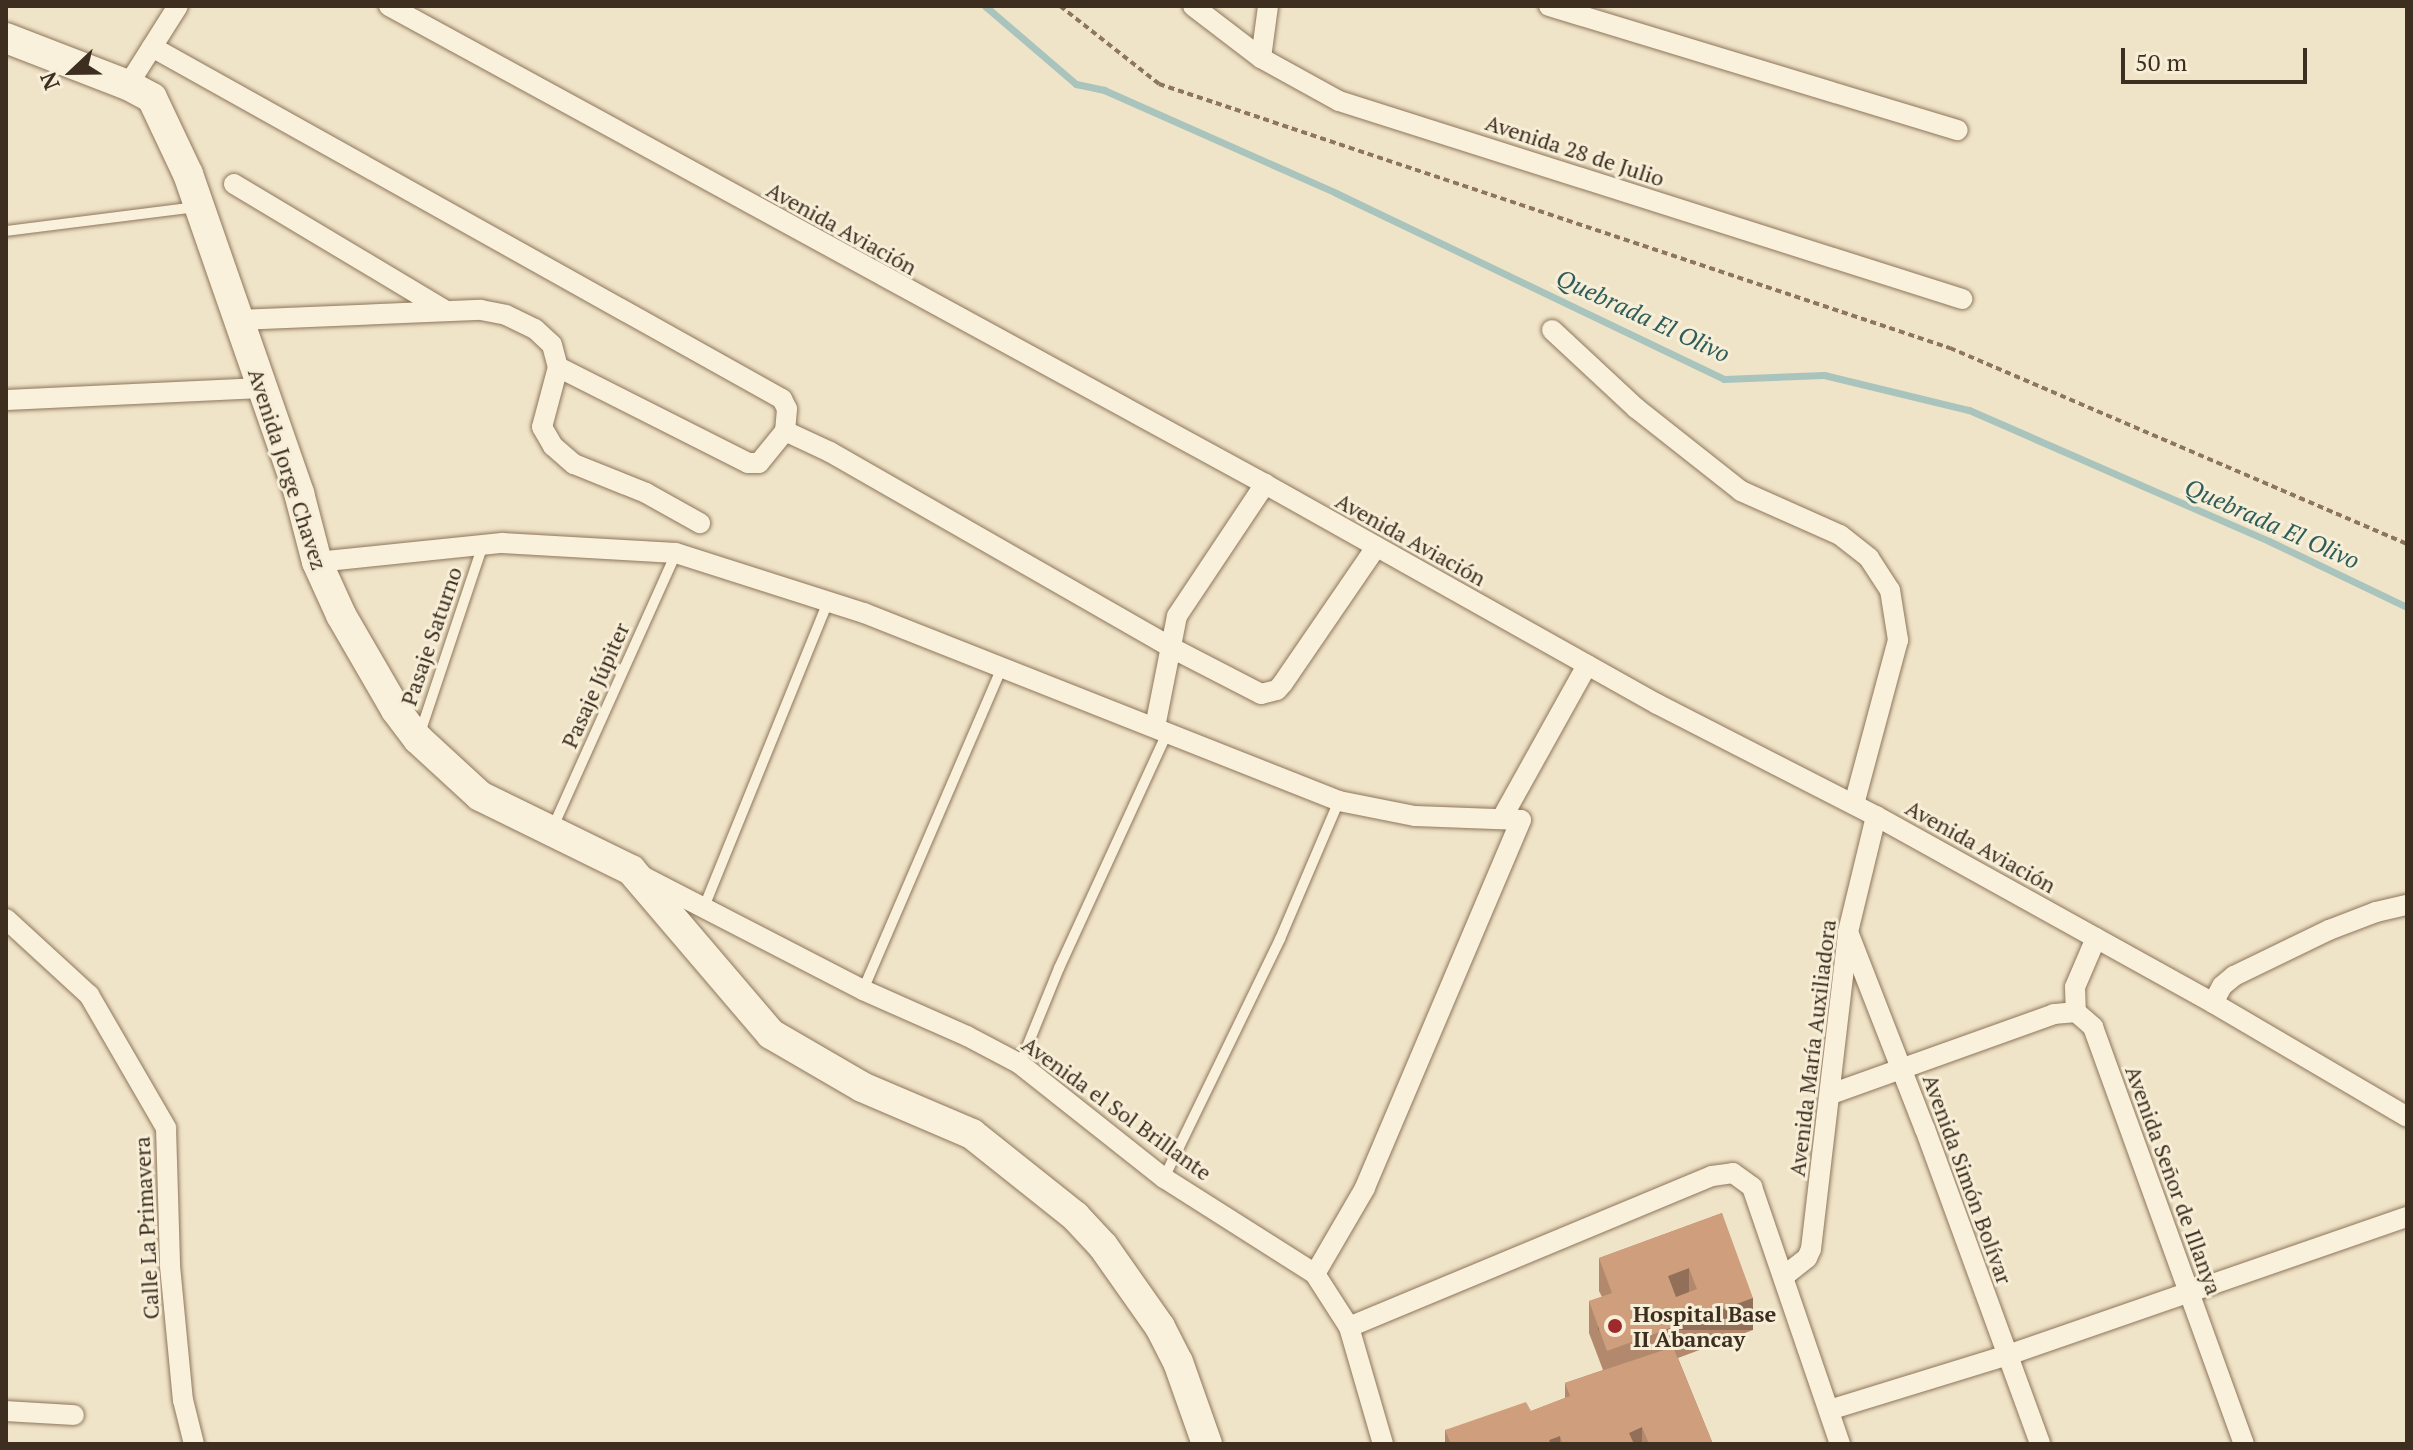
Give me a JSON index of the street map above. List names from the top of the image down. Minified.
{"streets":{"street":["Avenida 28 de Julio","Avenida Aviación","Avenida Jorge Chavez","Avenida María Auxiliadora","Avenida el Sol Brillante","Avenida Simón Bolívar","Avenida Señor de Illanya","Calle La Primavera"],"lane":["Pasaje Saturno","Pasaje Júpiter"]},"crossings":[["Avenida Aviación","Avenida María Auxiliadora"],["Avenida Jorge Chavez","Pasaje Saturno"],["Avenida Jorge Chavez","Pasaje Júpiter"],["Avenida Jorge Chavez","Avenida el Sol Brillante"],["Avenida María Auxiliadora","Avenida Simón Bolívar"]],"water":["Quebrada El Olivo"],"places":["Hospital Base II Abancay"],"scale_bar":"50 m","north":"left"}
